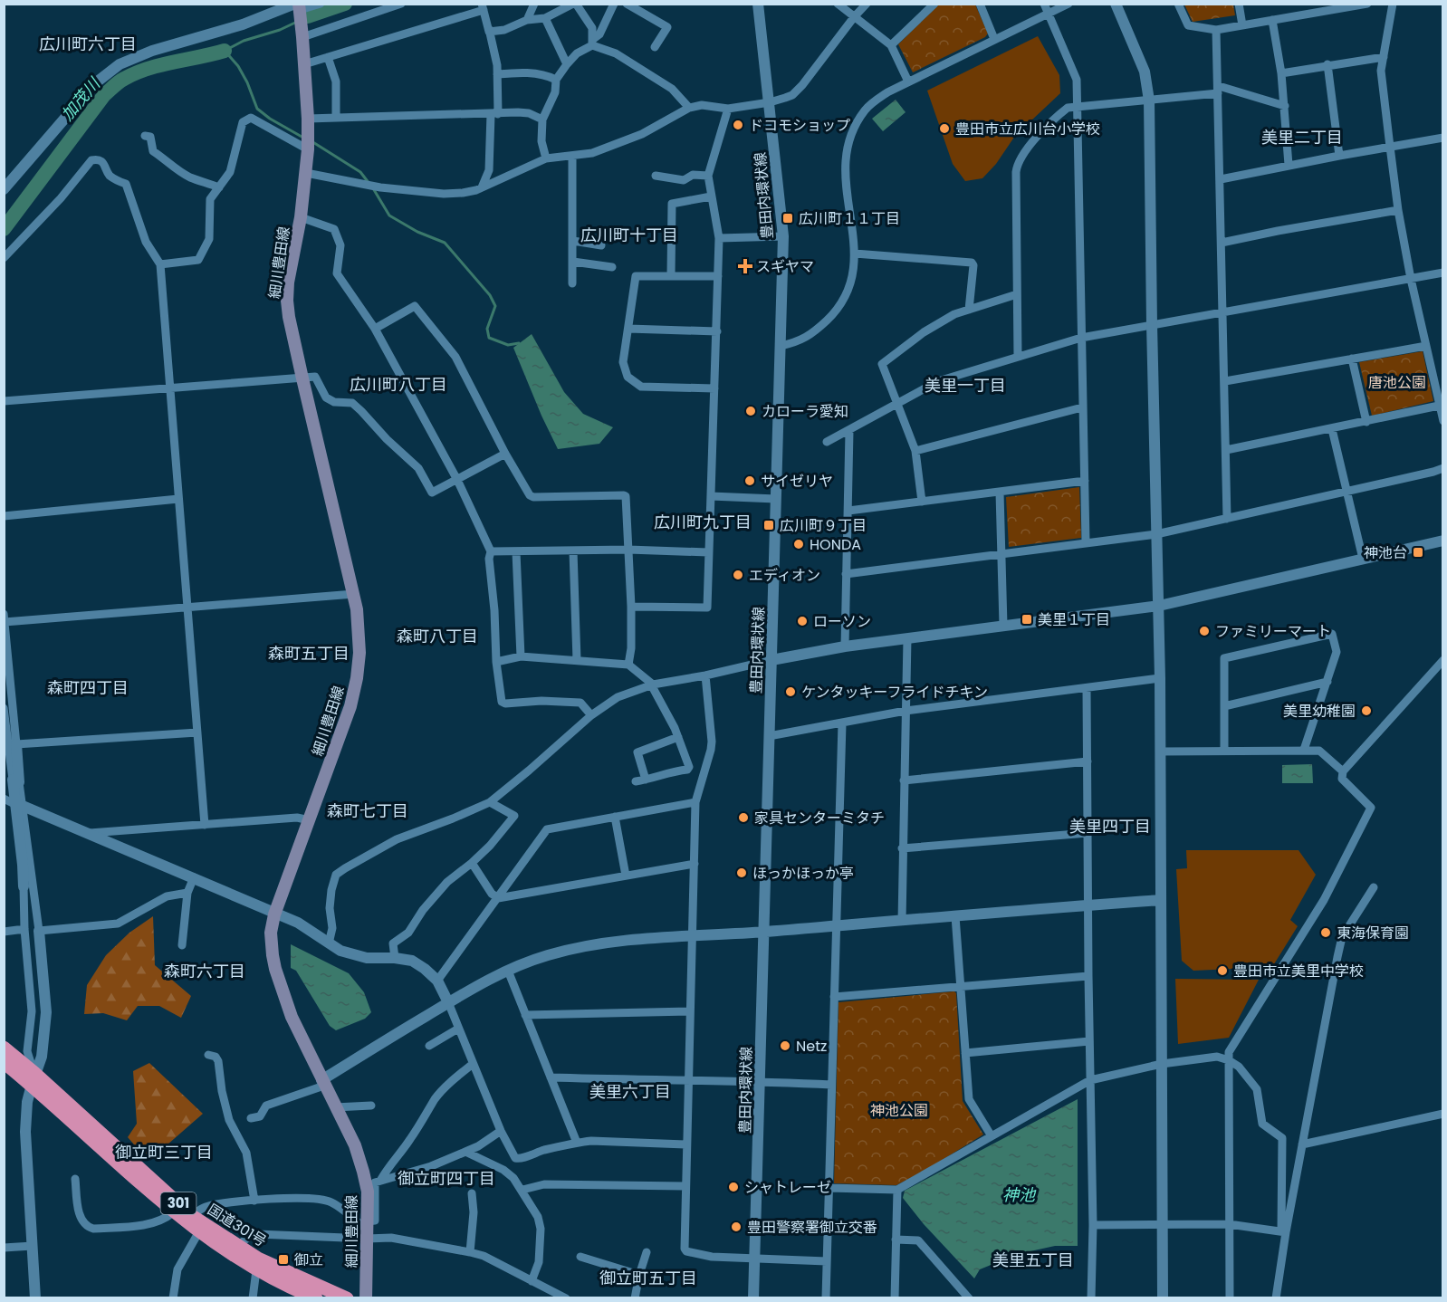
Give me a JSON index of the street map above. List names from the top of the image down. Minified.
{"streets":{"highway":["301","国道301号"],"main road":["細川豊田線"],"street":["豊田内環状線"]},"districts":["広川町六丁目","美里二丁目","広川町十丁目","広川町八丁目","美里一丁目","広川町九丁目","森町八丁目","森町五丁目","森町四丁目","森町七丁目","美里四丁目","森町六丁目","美里六丁目","御立町三丁目","御立町四丁目","美里五丁目","御立町五丁目"],"water":["加茂川","神池"],"parks":["唐池公園","神池公園"],"places":{"other":["ドコモショップ","豊田市立広川台小学校","カローラ愛知","サイゼリヤ","HONDA","エディオン","ローソン","ファミリーマート","ケンタッキーフライドチキン","美里幼稚園","家具センターミタチ","ほっかほっか亭","東海保育園","豊田市立美里中学校","Netz","シャトレーゼ","豊田警察署御立交番"],"transit":["広川町１１丁目","広川町９丁目","神池台","美里１丁目","御立"],"health":["スギヤマ"]}}
